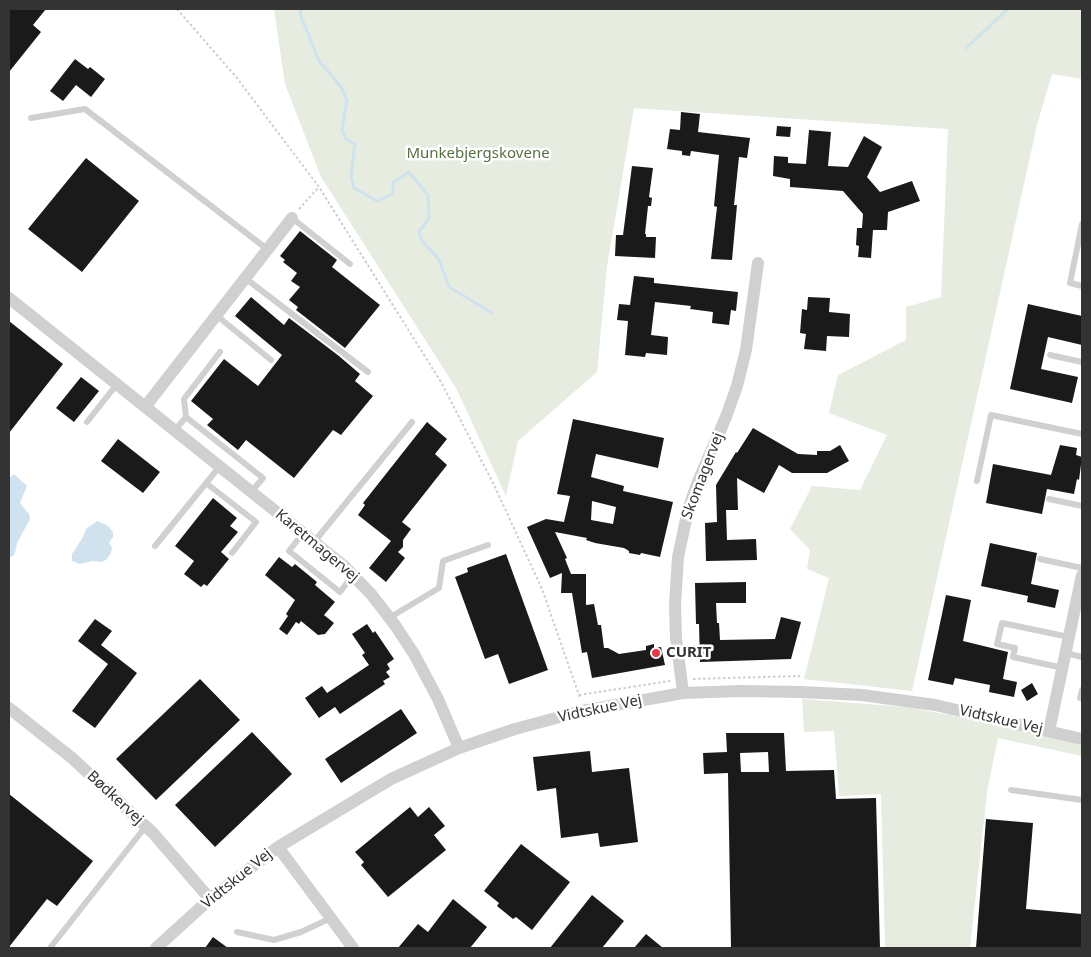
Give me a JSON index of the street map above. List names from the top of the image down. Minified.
{"streets":{"street":["Skomagervej","Karetmagervej","Vidtskue Vej","Bødkervej"]},"crossings":[["Skomagervej","Vidtskue Vej"],["Karetmagervej","Vidtskue Vej"],["Vidtskue Vej","Bødkervej"]],"parks":["Munkebjergskovene"],"places":["CURIT"]}
